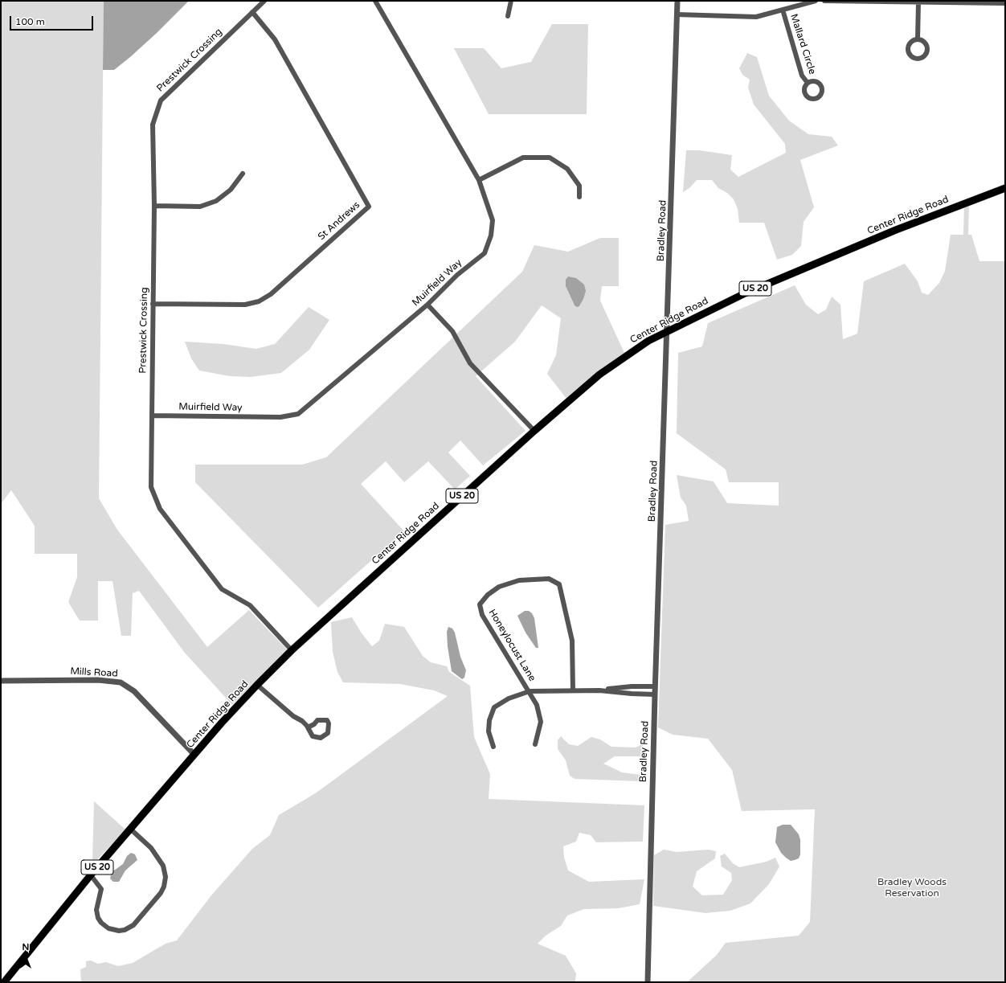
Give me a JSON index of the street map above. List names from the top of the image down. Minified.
{"streets":{"main road":["Center Ridge Road","US 20"],"street":["Mallard Circle","Prestwick Crossing","St Andrews","Bradley Road","Muirfield Way","Honeylocust Lane","Mills Road"]},"crossings":[["Prestwick Crossing","Center Ridge Road"],["Prestwick Crossing","St Andrews"],["Prestwick Crossing","Muirfield Way"],["Center Ridge Road","Bradley Road"],["Center Ridge Road","Mills Road"]],"parks":["Bradley Woods Reservation"],"scale_bar":"100 m","north":"top"}
